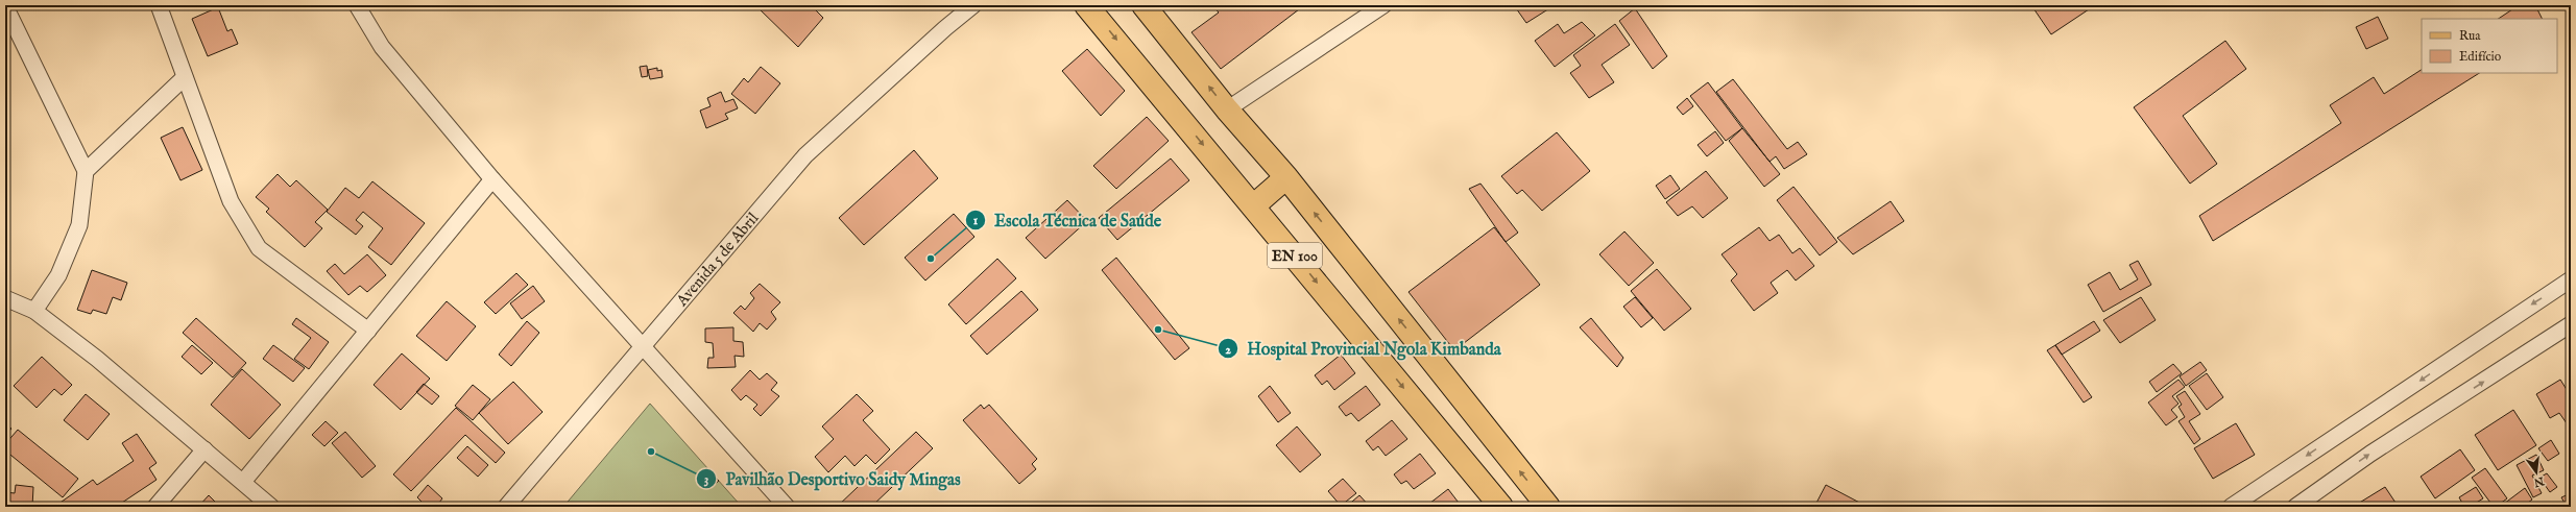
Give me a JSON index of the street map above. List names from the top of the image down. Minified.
{"streets":{"main road":["EN 100"],"street":["Avenida 5 de Abril"]},"places":["Escola Técnica de Saúde","Hospital Provincial Ngola Kimbanda","Pavilhão Desportivo Saidy Mingas"],"legend":["Rua","Edifício"],"north":"bottom"}
